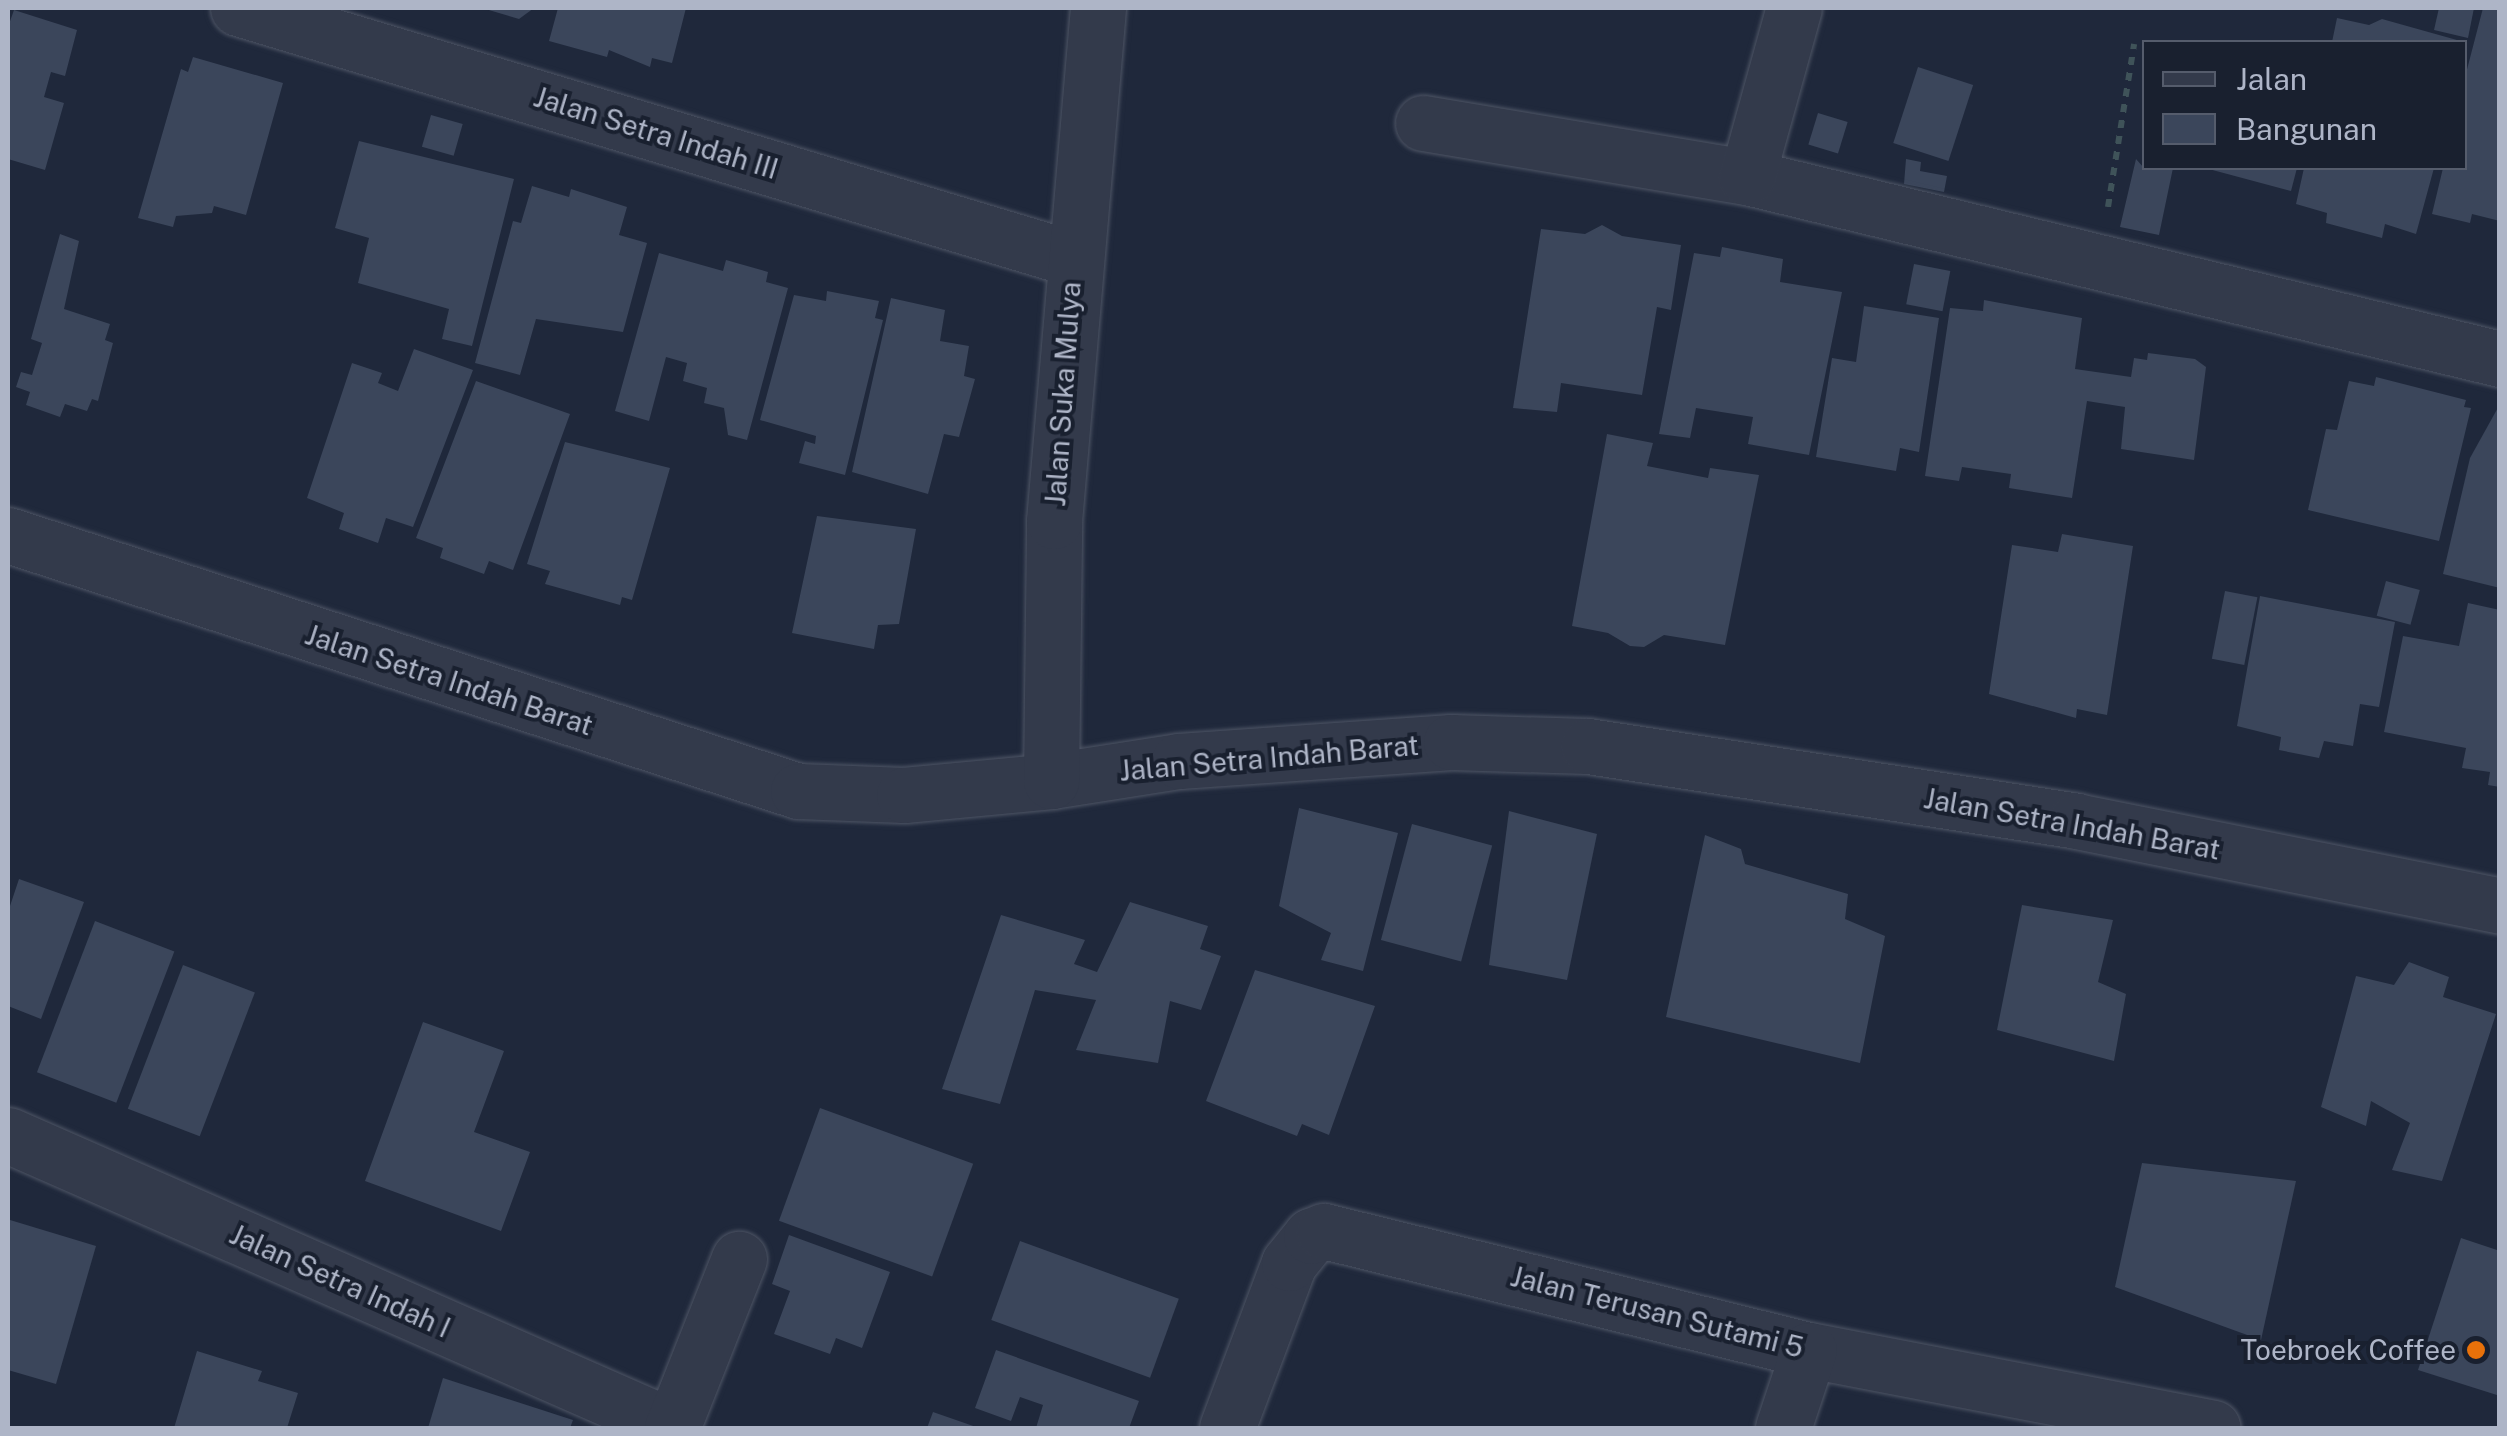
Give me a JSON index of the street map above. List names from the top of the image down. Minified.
{"streets":{"street":["Jalan Setra Indah III","Jalan Suka Mulya","Jalan Setra Indah Barat","Jalan Setra Indah I","Jalan Terusan Sutami 5"]},"crossings":[["Jalan Setra Indah III","Jalan Suka Mulya"],["Jalan Suka Mulya","Jalan Setra Indah Barat"]],"places":["Toebroek Coffee"],"legend":["Jalan","Bangunan"]}
